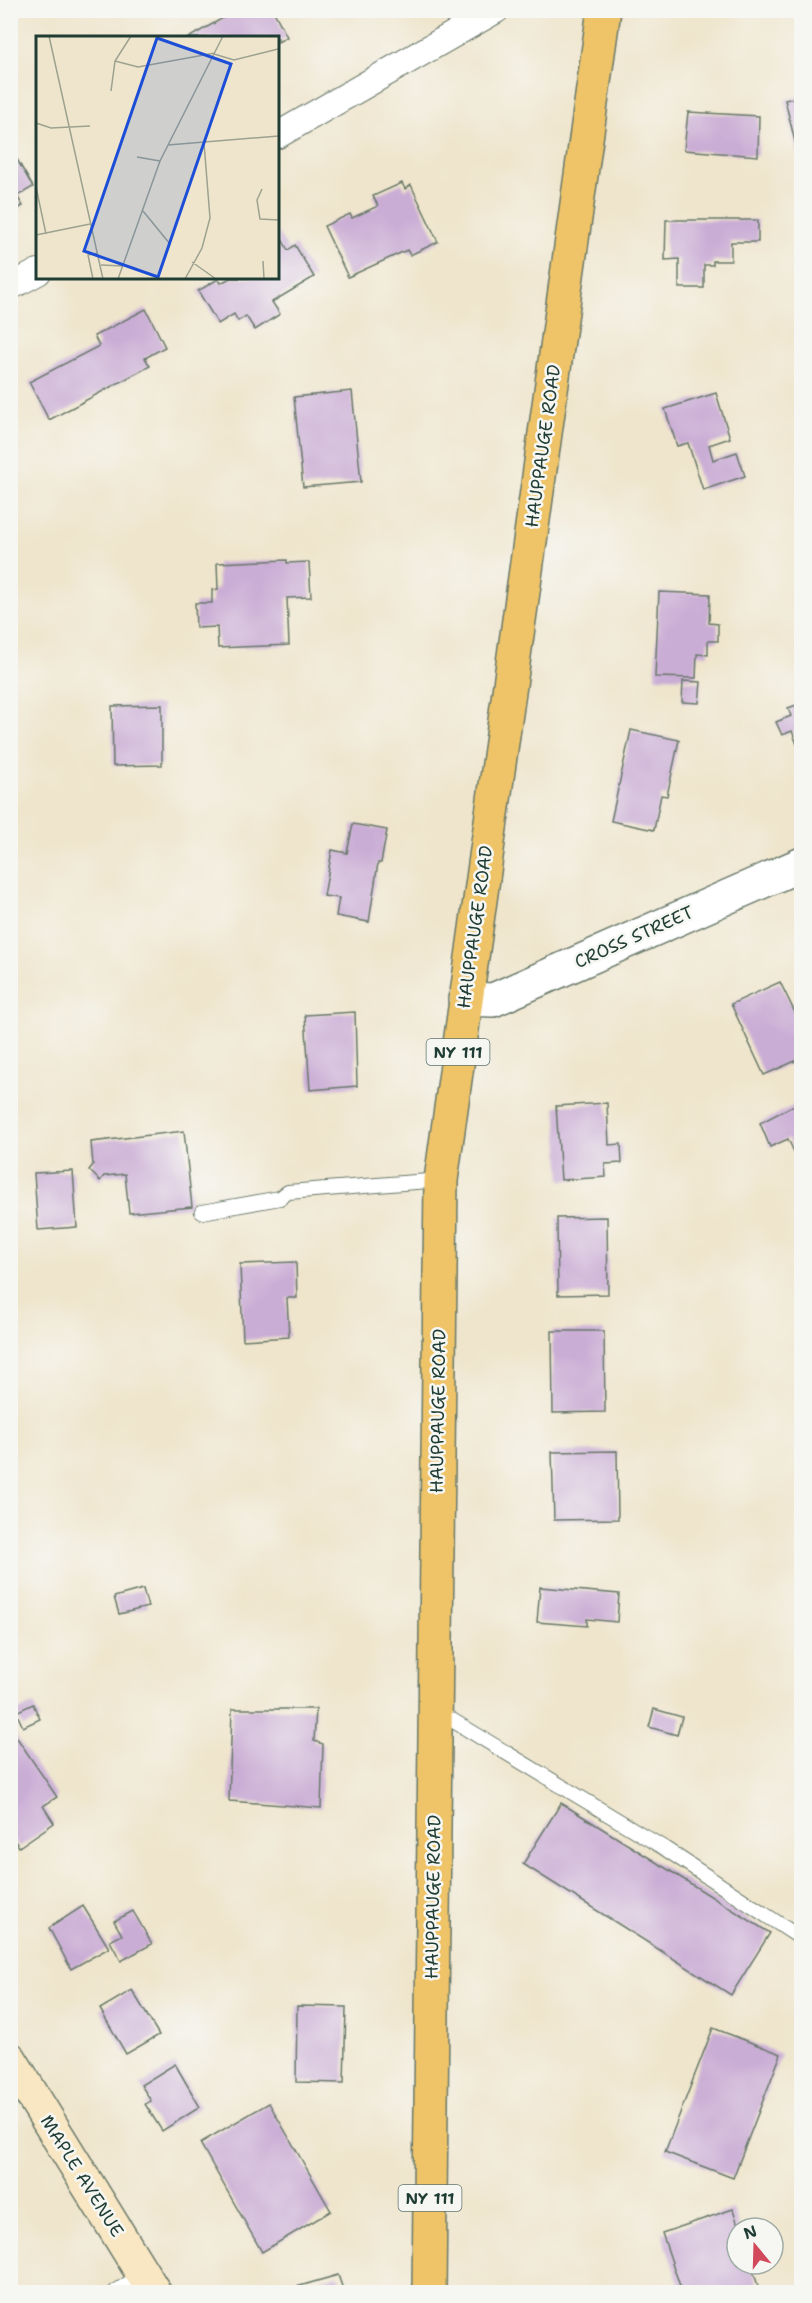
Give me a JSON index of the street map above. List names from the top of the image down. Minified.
{"streets":{"main road":["HAUPPAUGE ROAD","NY 111","MAPLE AVENUE"],"street":["CROSS STREET"]},"crossings":[["HAUPPAUGE ROAD","CROSS STREET"]],"north":"top"}
